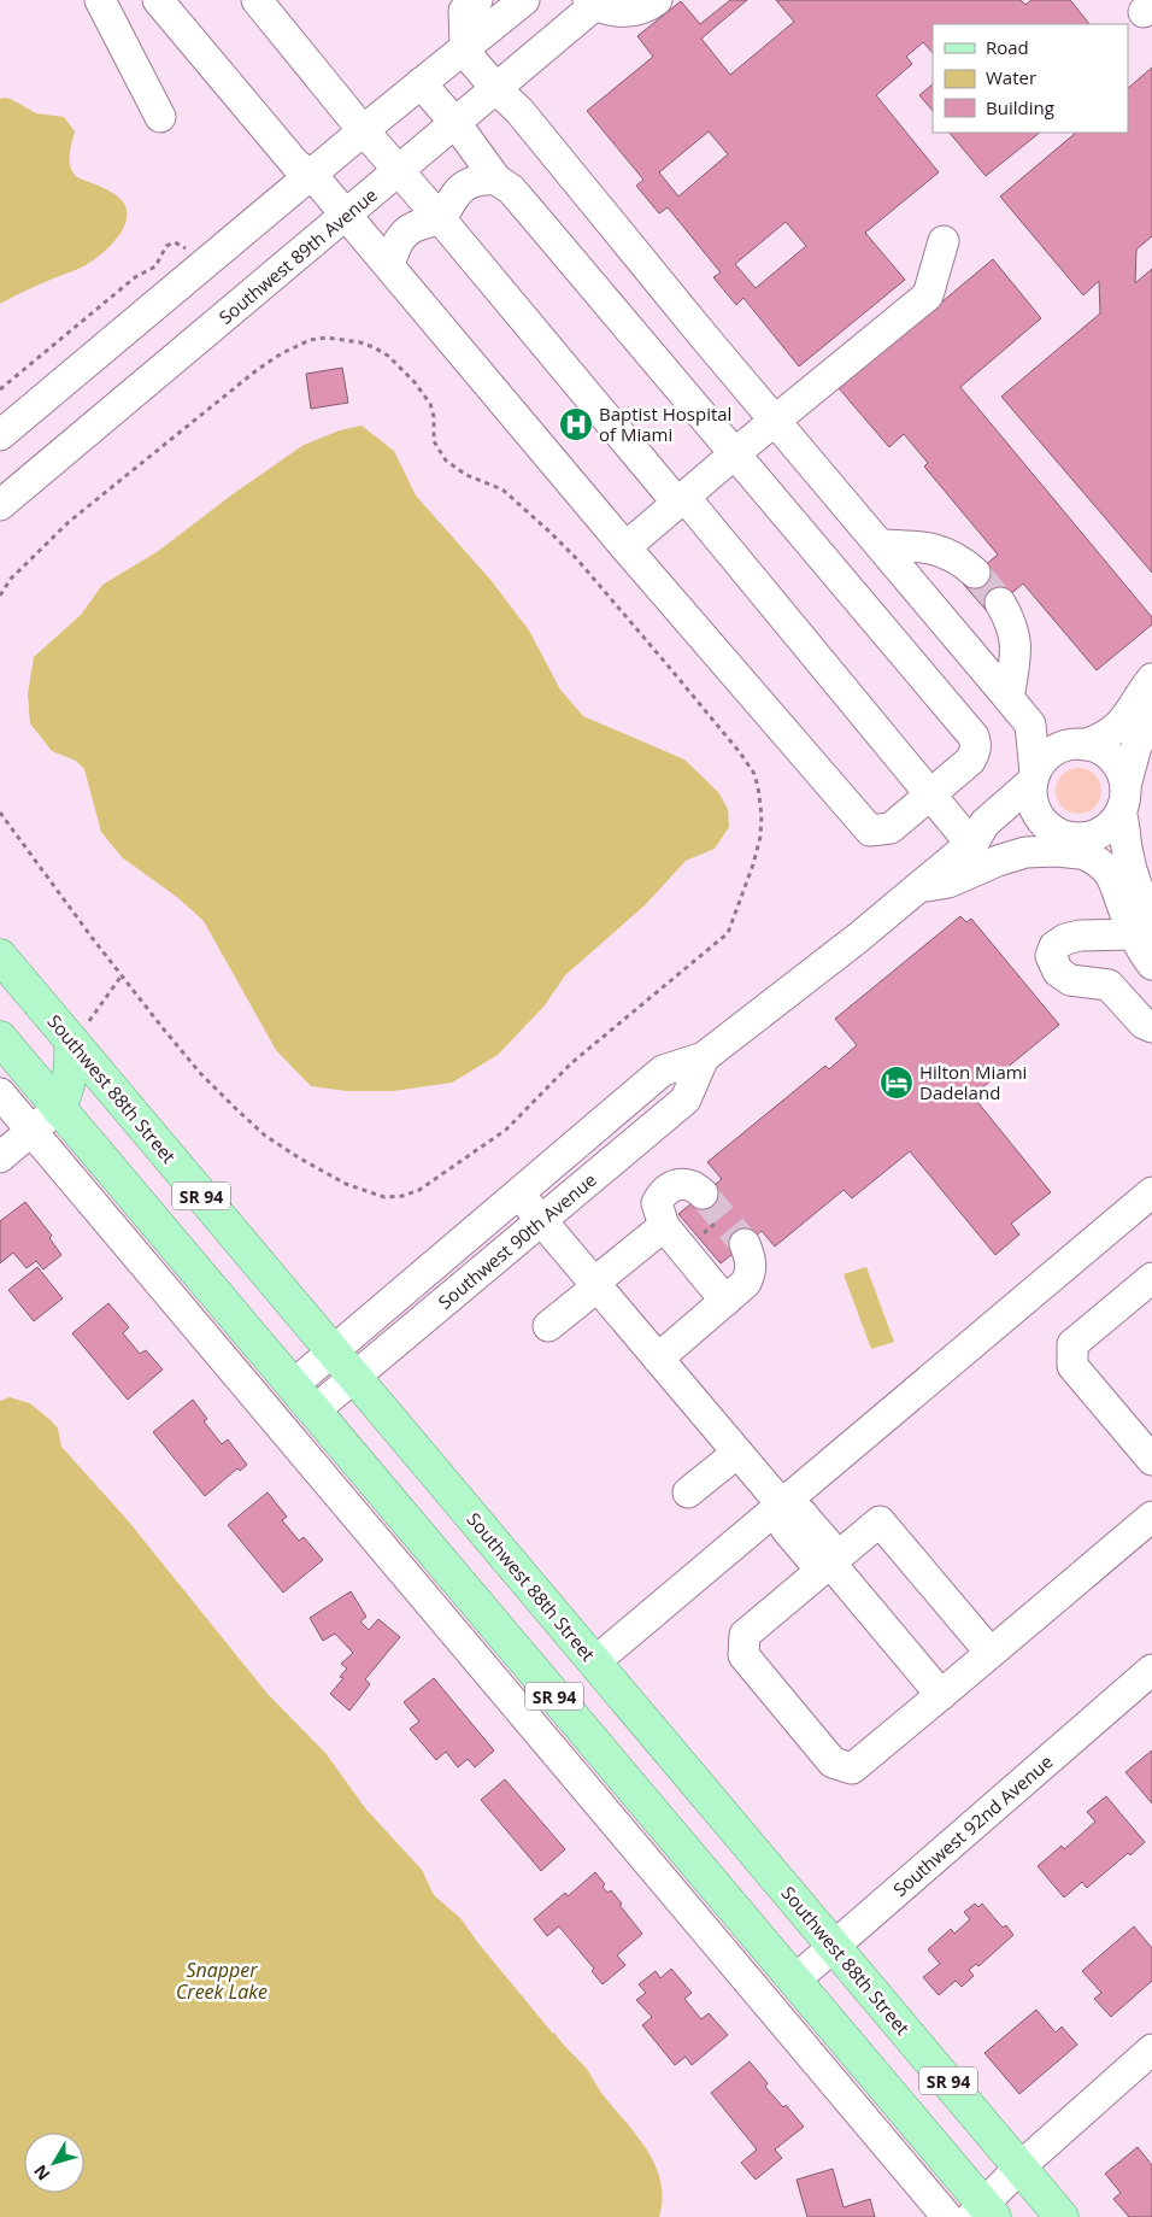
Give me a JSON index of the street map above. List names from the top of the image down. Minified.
{"streets":{"main road":["Southwest 88th Street","SR 94"],"street":["Southwest 89th Avenue","Southwest 90th Avenue","Southwest 92nd Avenue"]},"crossings":[["Southwest 88th Street","Southwest 90th Avenue"],["Southwest 88th Street","Southwest 92nd Avenue"],["SR 94","Southwest 90th Avenue"],["SR 94","Southwest 92nd Avenue"]],"water":["Snapper Creek Lake"],"places":{"hospital":["Baptist Hospital of Miami"],"hotel":["Hilton Miami Dadeland"]},"legend":["Road","Water","Building"],"north":"bottom left"}
